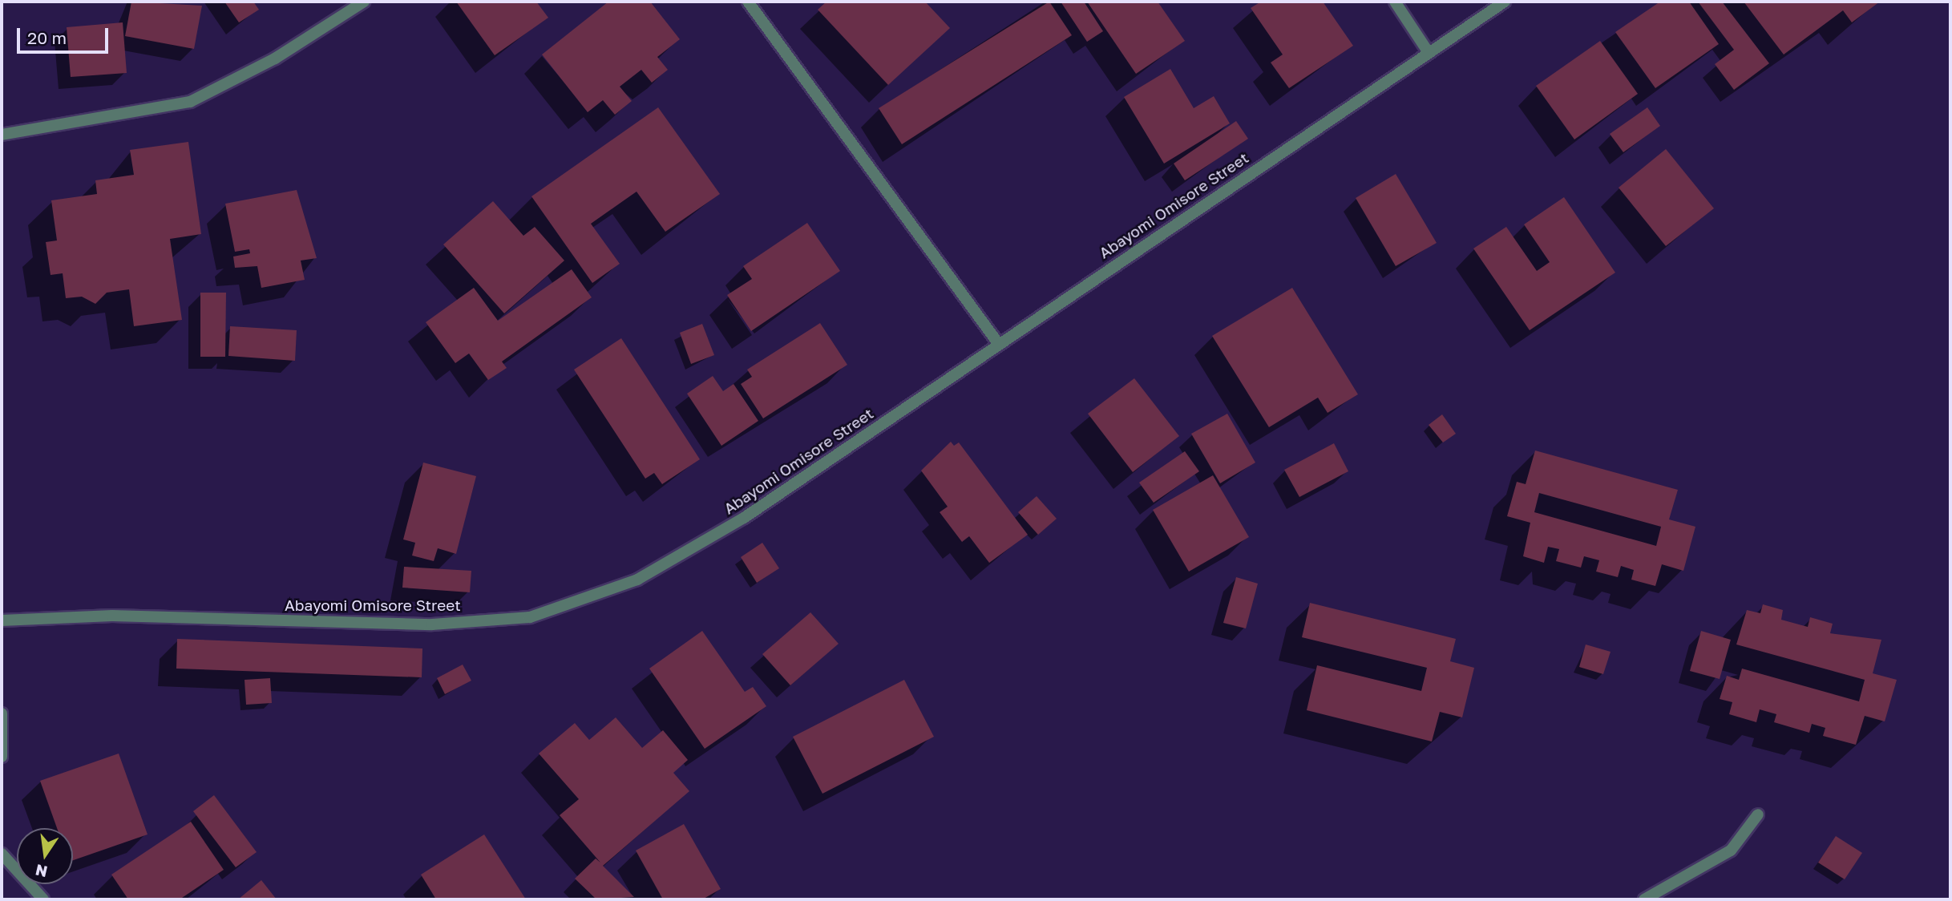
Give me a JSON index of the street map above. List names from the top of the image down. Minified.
{"streets":{"street":["Abayomi Omisore Street"]},"scale_bar":"20 m","north":"bottom"}
